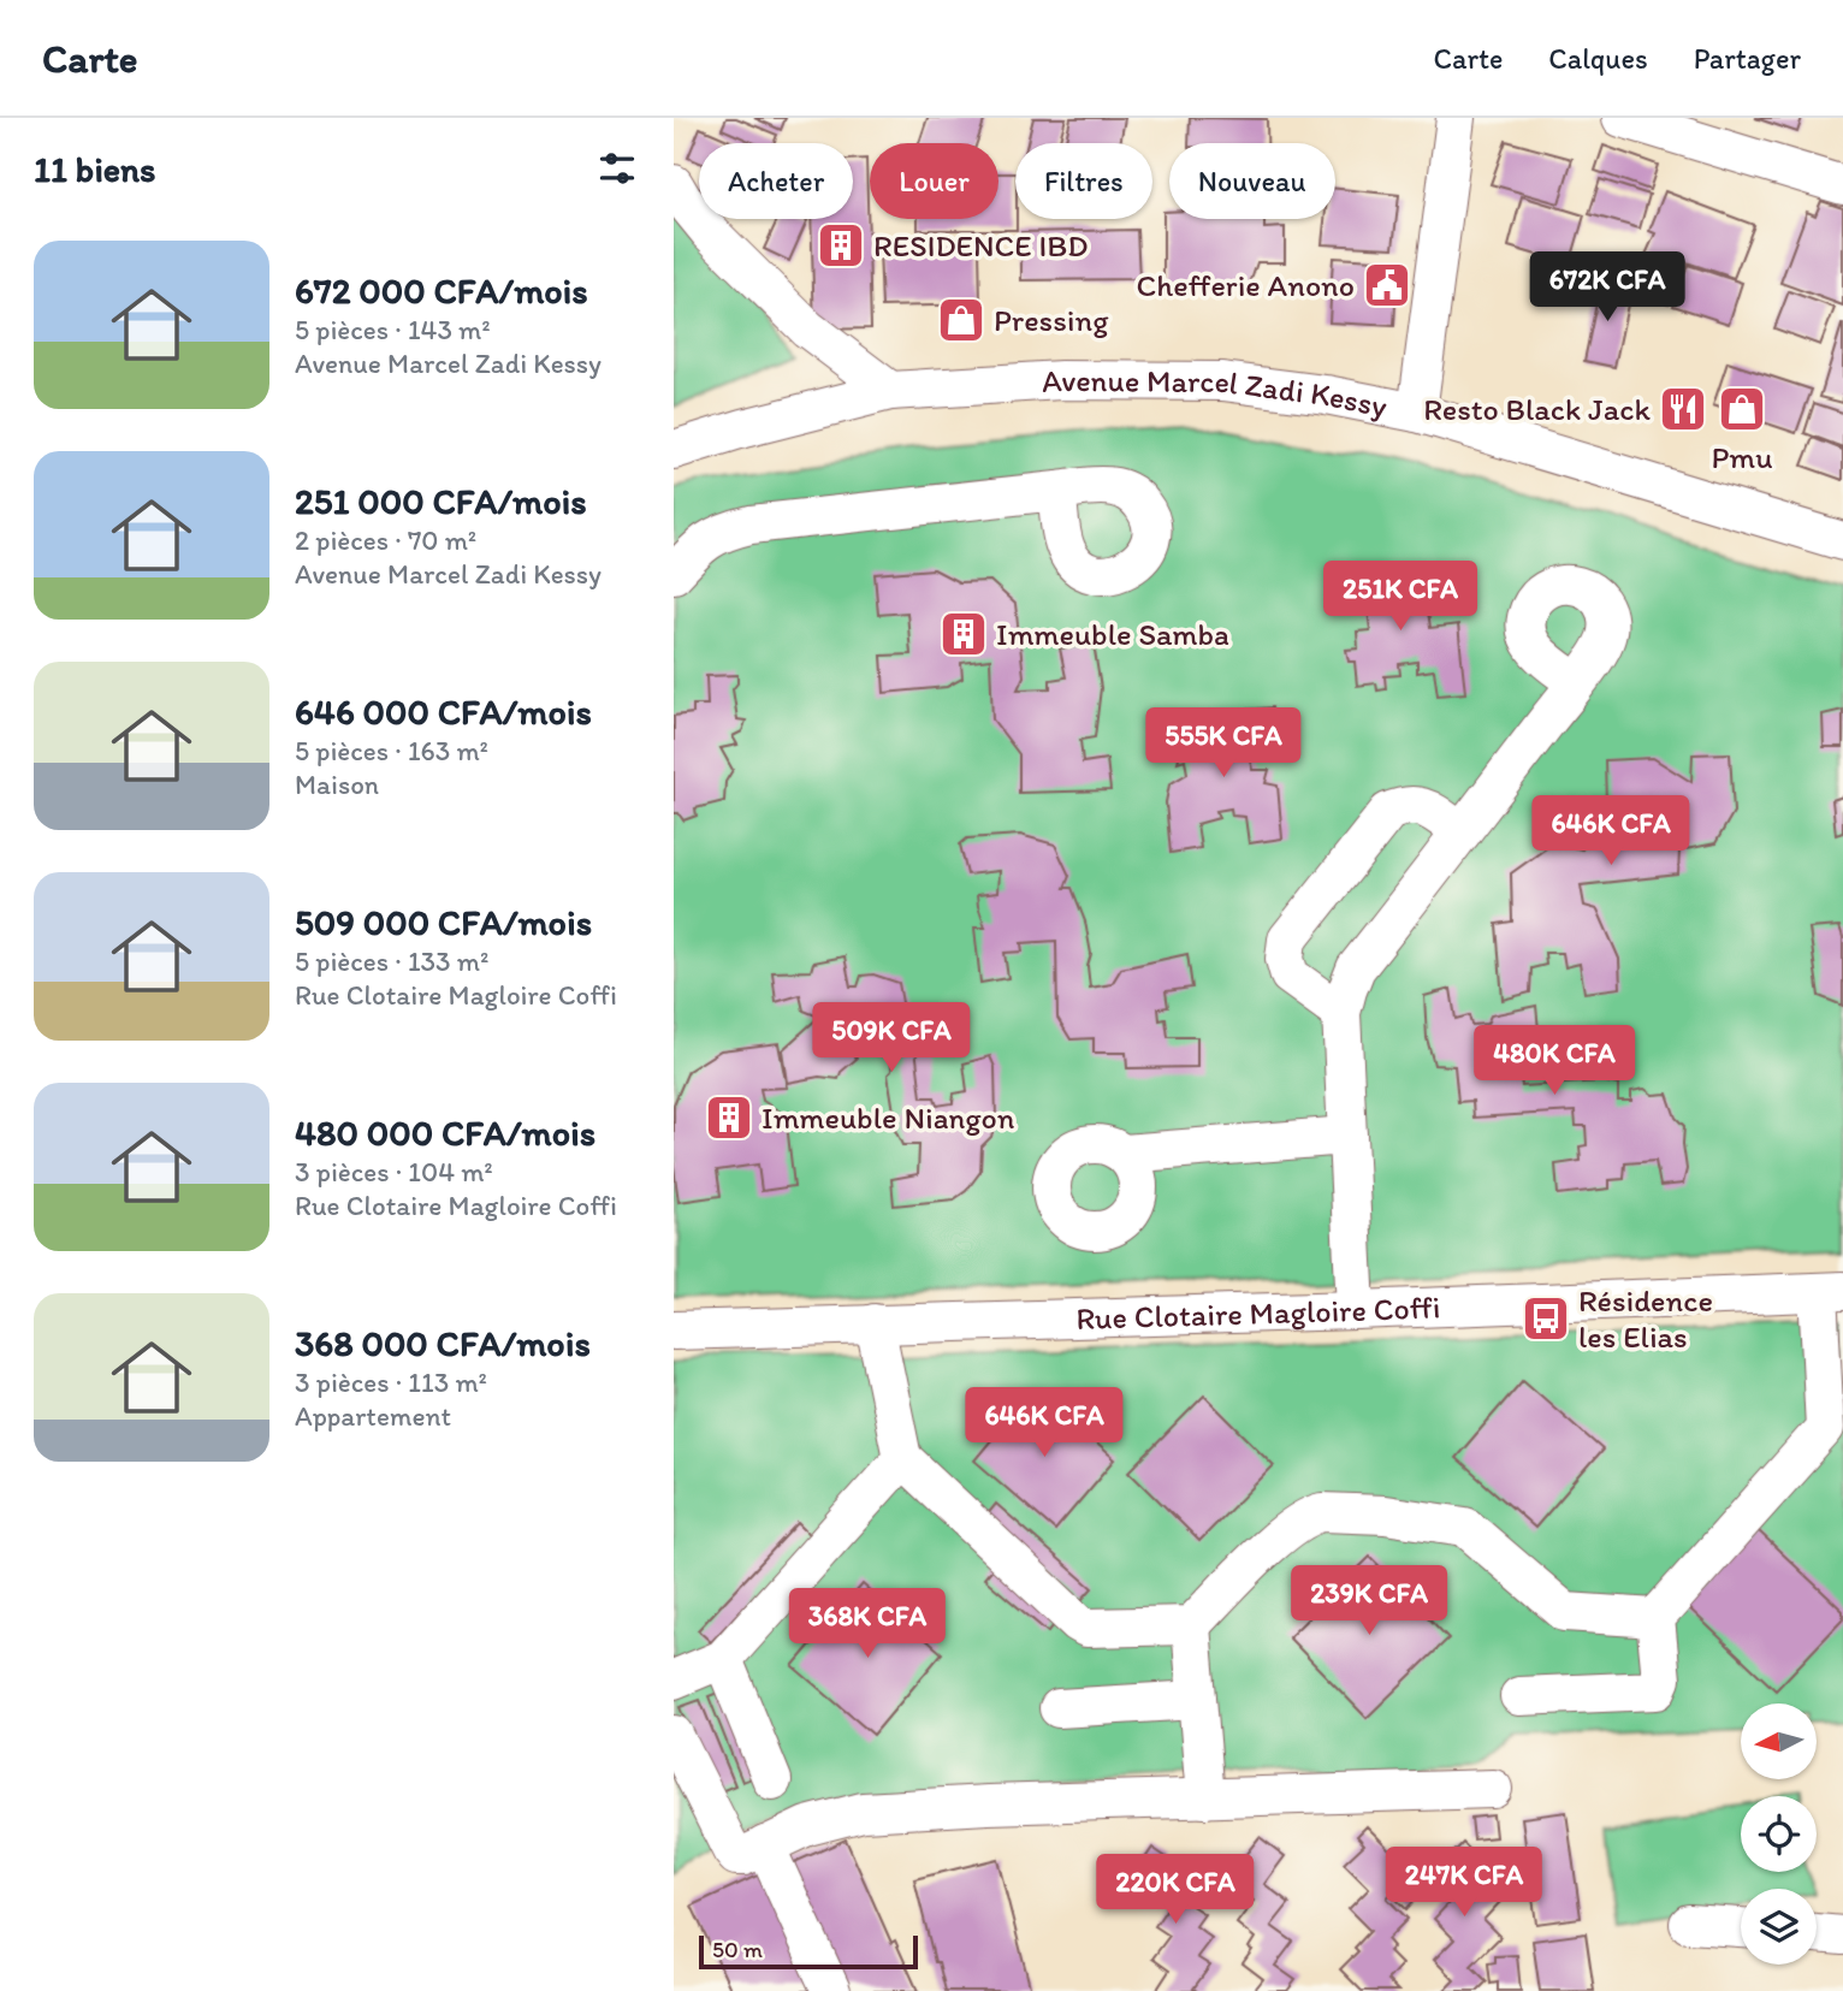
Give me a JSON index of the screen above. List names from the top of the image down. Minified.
{"streets":{"street":["Avenue Marcel Zadi Kessy","Rue Clotaire Magloire Coffi"]},"places":{"building":["RESIDENCE IBD","Immeuble Samba","Immeuble Niangon"],"public building":["Chefferie Anono"],"shop":["Pressing","Pmu"],"restaurant":["Resto Black Jack"],"bus stop":["Résidence les Elias"]},"scale_bar":"50 m","north":"left","page":{"header":"Carte","nav":["Carte","Calques","Partager"],"heading":"11 biens","chip":["Acheter","Louer","Filtres","Nouveau"],"list":[{"name":"672 000 CFA/mois","note":"5 pièces · 143 m² · Avenue Marcel Zadi Kessy"},{"name":"251 000 CFA/mois","note":"2 pièces · 70 m² · Avenue Marcel Zadi Kessy"},{"name":"646 000 CFA/mois","note":"5 pièces · 163 m² · Maison"},{"name":"509 000 CFA/mois","note":"5 pièces · 133 m² · Rue Clotaire Magloire Coffi"},{"name":"480 000 CFA/mois","note":"3 pièces · 104 m² · Rue Clotaire Magloire Coffi"},{"name":"368 000 CFA/mois","note":"3 pièces · 113 m² · Appartement"}],"price":["672K CFA","251K CFA","555K CFA","646K CFA","509K CFA","480K CFA","646K CFA","239K CFA","368K CFA","247K CFA","220K CFA"],"scale":"50 m"}}
